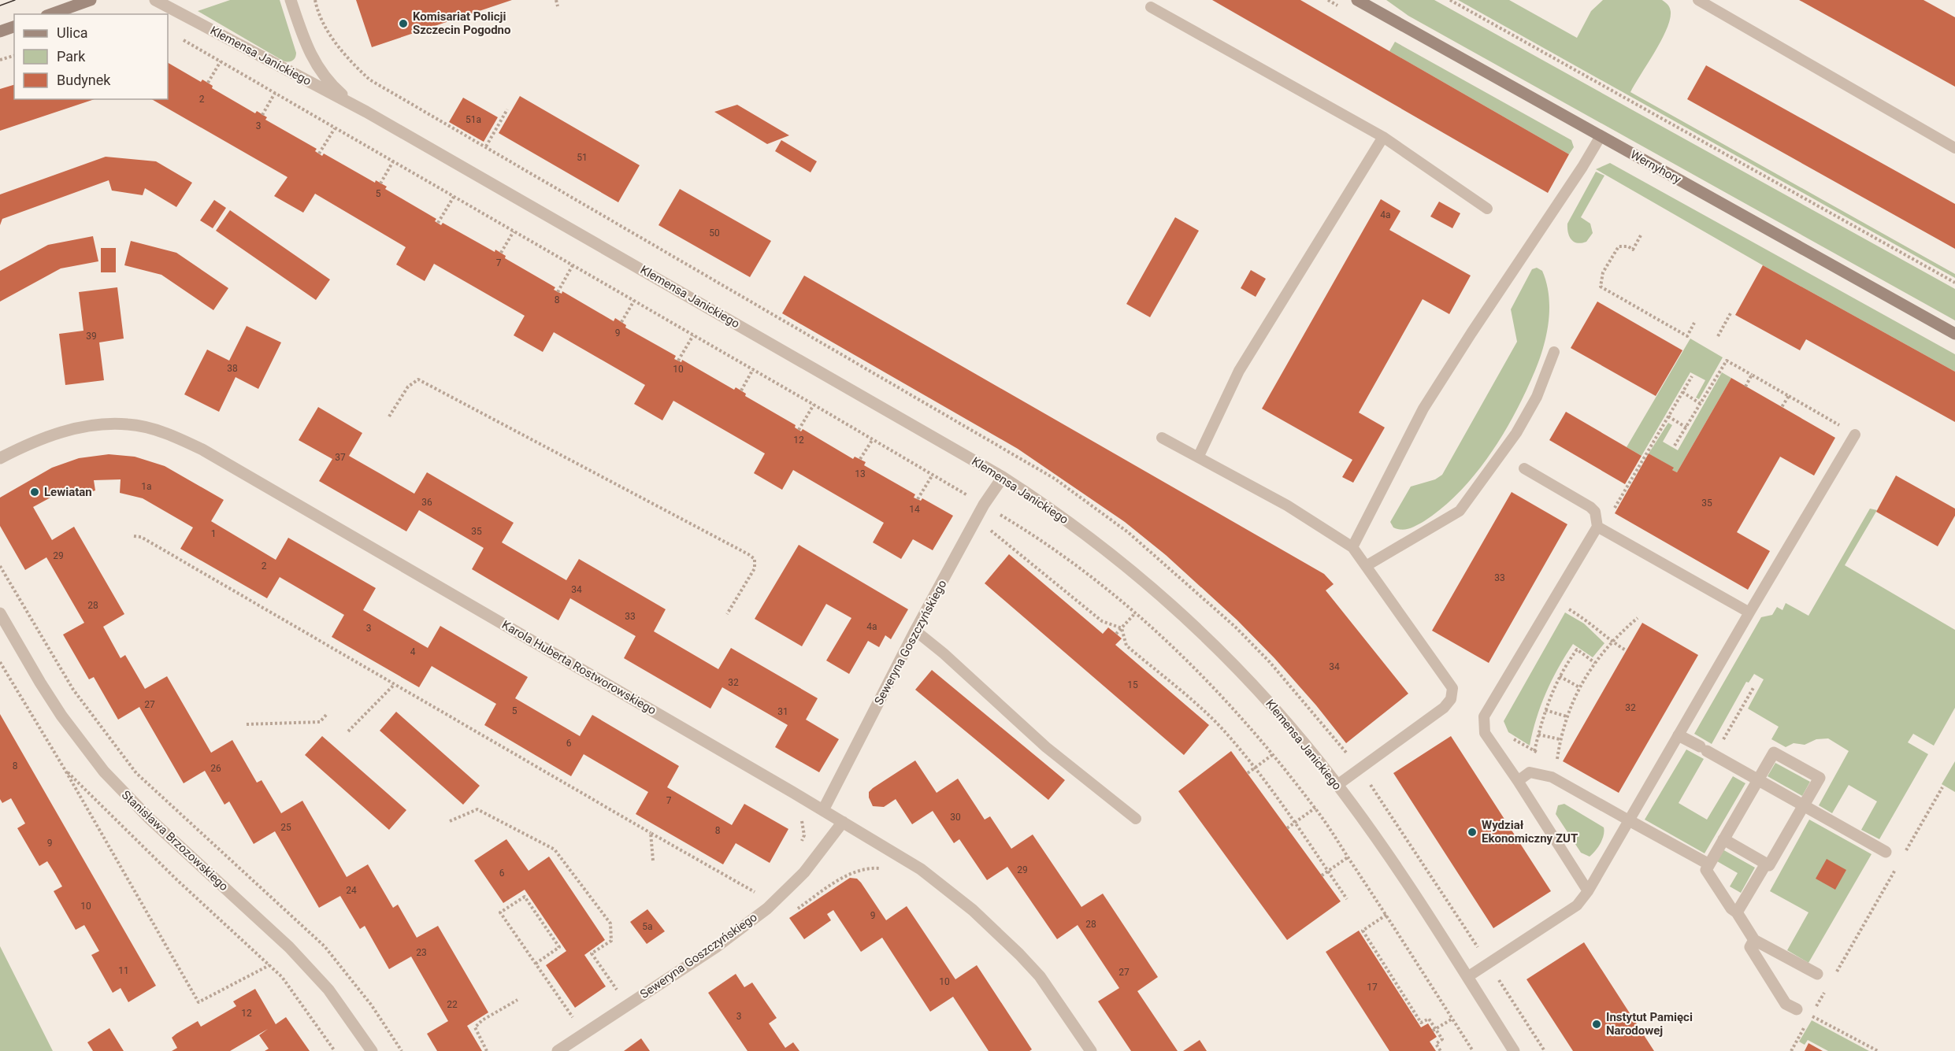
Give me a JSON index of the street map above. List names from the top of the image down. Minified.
{"streets":{"street":["Klemensa Janickiego","Wernyhory","Seweryna Goszczyńskiego","Karola Huberta Rostworowskiego","Stanisława Brzozowskiego"]},"crossings":[["Klemensa Janickiego","Seweryna Goszczyńskiego"],["Seweryna Goszczyńskiego","Karola Huberta Rostworowskiego"]],"places":["Komisariat Policji Szczecin Pogodno","Lewiatan","Wydział Ekonomiczny ZUT","Instytut Pamięci Narodowej"],"house_numbers":["2","51a","3","51","5","4a","50","7","8","9","39","38","10","12","37","13","1a","36","35","14","35","1","29","2","33","34","28","33","4a","3","4","34","32","15","27","32","5","31","6","8","26","7","30","25","8","9","29","6","24","10","9","28","5a","23","11","27","10","17","22","12","3"],"legend":["Ulica","Park","Budynek"]}
